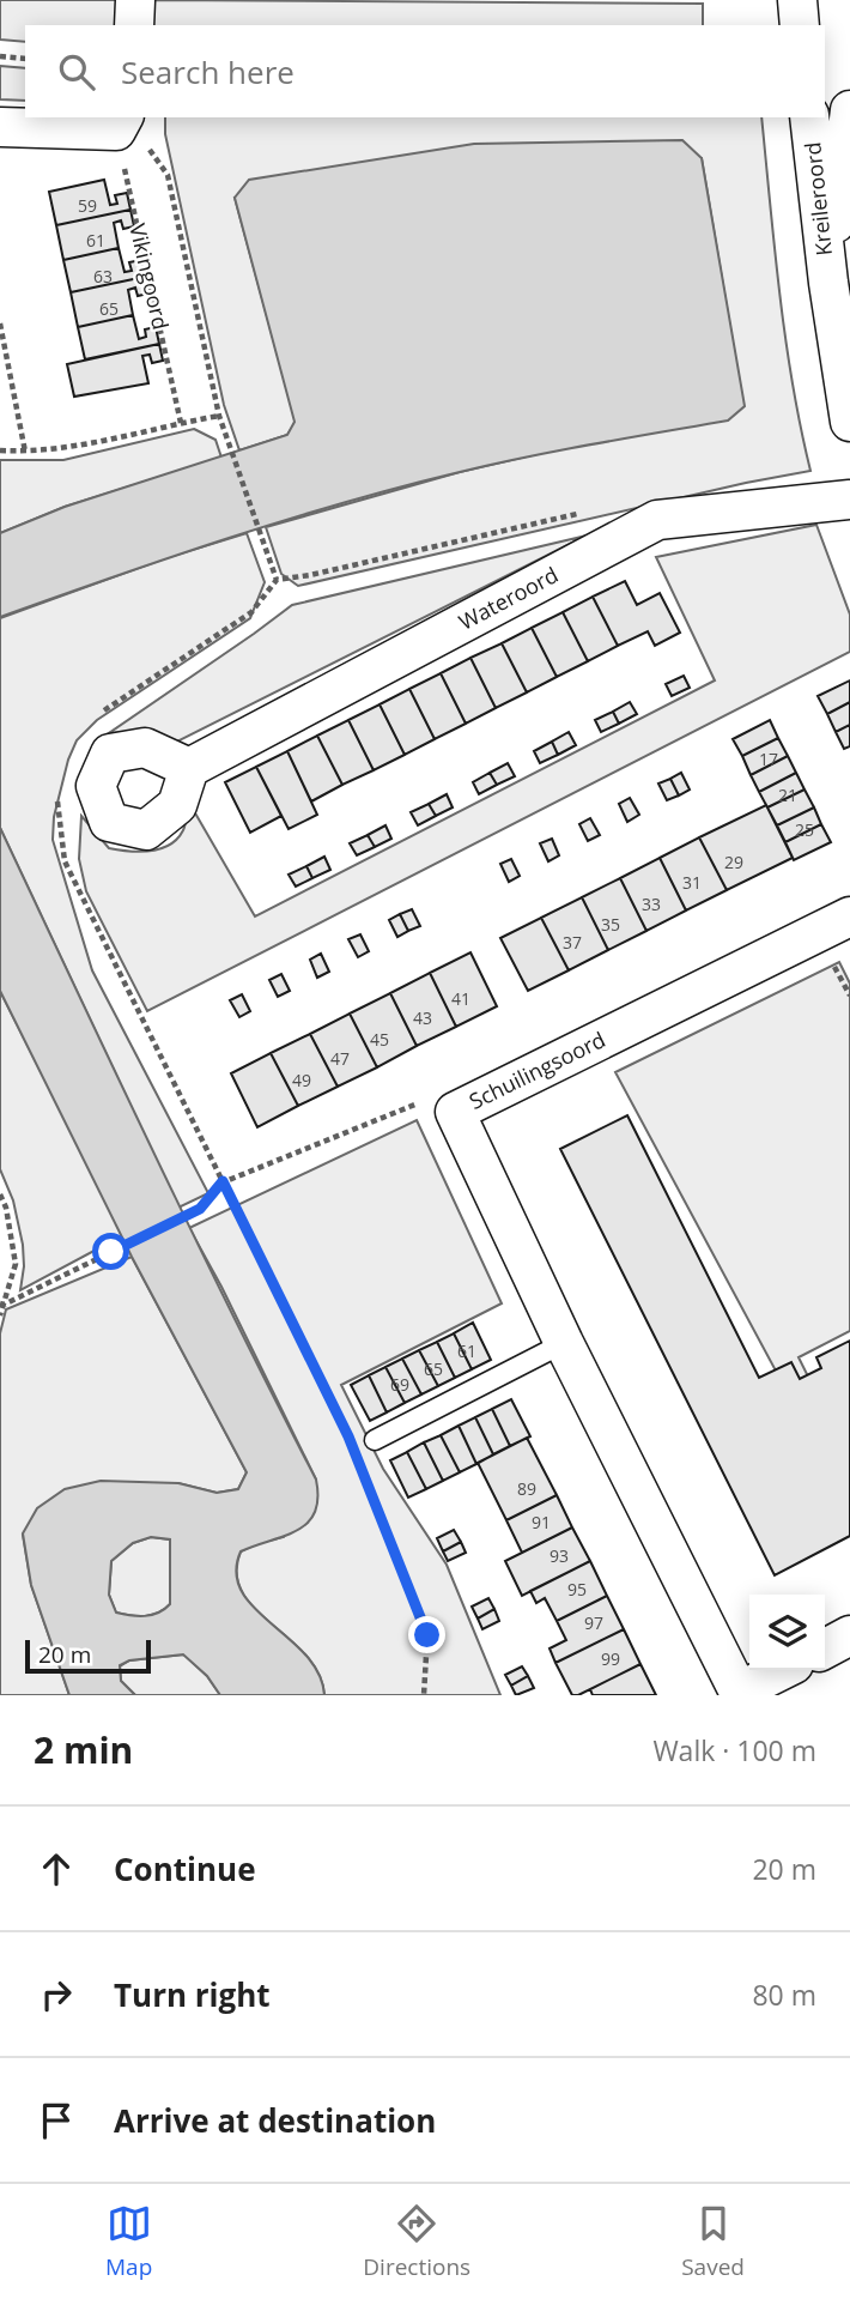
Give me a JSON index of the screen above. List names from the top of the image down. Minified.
{"streets":{"street":["Kreileroord","Wateroord","Schuilingsoord"],"path":["Vikingoord"]},"house_numbers":["59","61","63","65","17","21","25","29","31","33","35","37","41","43","45","47","49","61","65","69","89","91","93","95","97","99"],"scale_bar":"20 m","page":{"search":"Search here","scale":"20 m","heading":["2 min","Walk · 100 m"],"list":[["Continue","20 m"],["Turn right","80 m"],"Arrive at destination"],"nav":["Map","Directions","Saved"]}}
